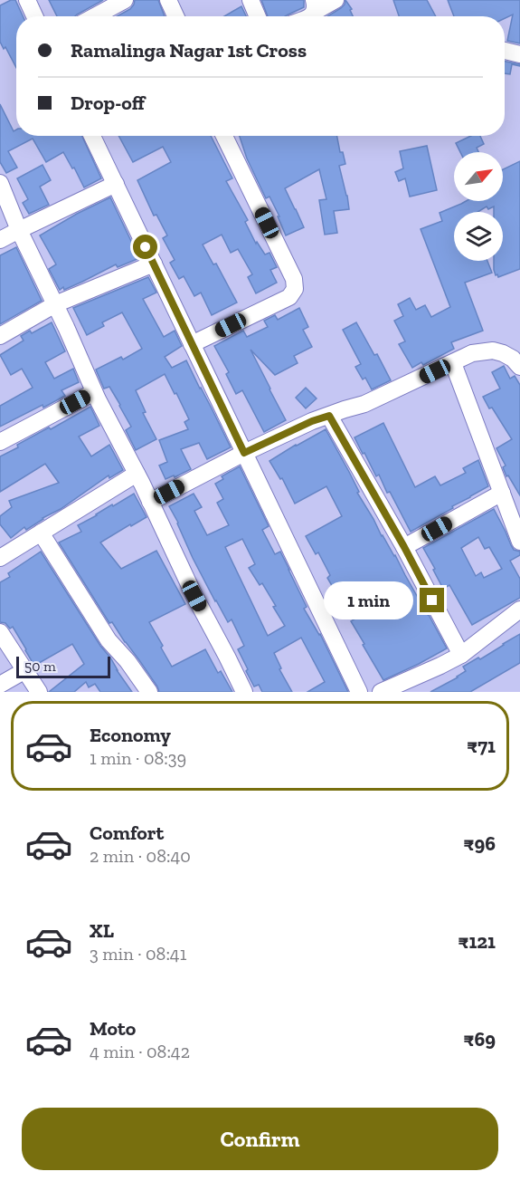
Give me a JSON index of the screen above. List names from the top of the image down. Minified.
{"scale_bar":"50 m","north":"top right","page":{"banner":["Ramalinga Nagar 1st Cross","Drop-off"],"bubble":"1 min","scale":"50 m","list":[{"name":"Economy","note":"1 min · 08:39","value":"₹71"},{"name":"Comfort","note":"2 min · 08:40","value":"₹96"},{"name":"XL","note":"3 min · 08:41","value":"₹121"},{"name":"Moto","note":"4 min · 08:42","value":"₹69"}],"buttons":"Confirm"}}
